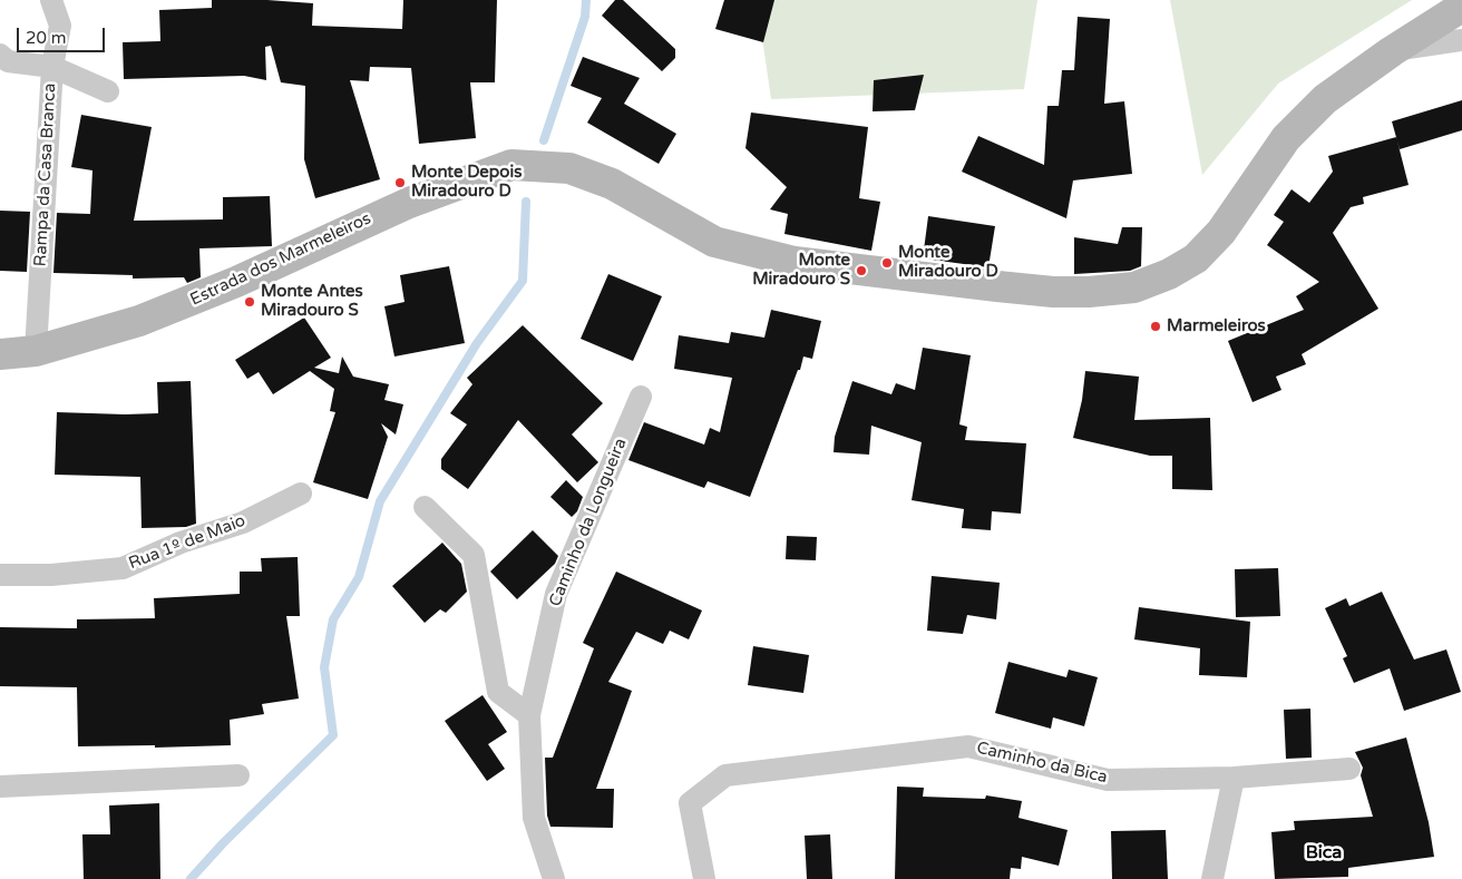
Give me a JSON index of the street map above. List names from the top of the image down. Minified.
{"streets":{"main road":["Estrada dos Marmeleiros"],"street":["Rampa da Casa Branca","Caminho da Longueira","Rua 1º de Maio","Caminho da Bica"]},"crossings":[["Rampa da Casa Branca","Estrada dos Marmeleiros"]],"districts":["Bica"],"places":["Monte Depois Miradouro D","Monte Miradouro D","Monte Miradouro S","Monte Antes Miradouro S","Marmeleiros"],"scale_bar":"20 m"}
